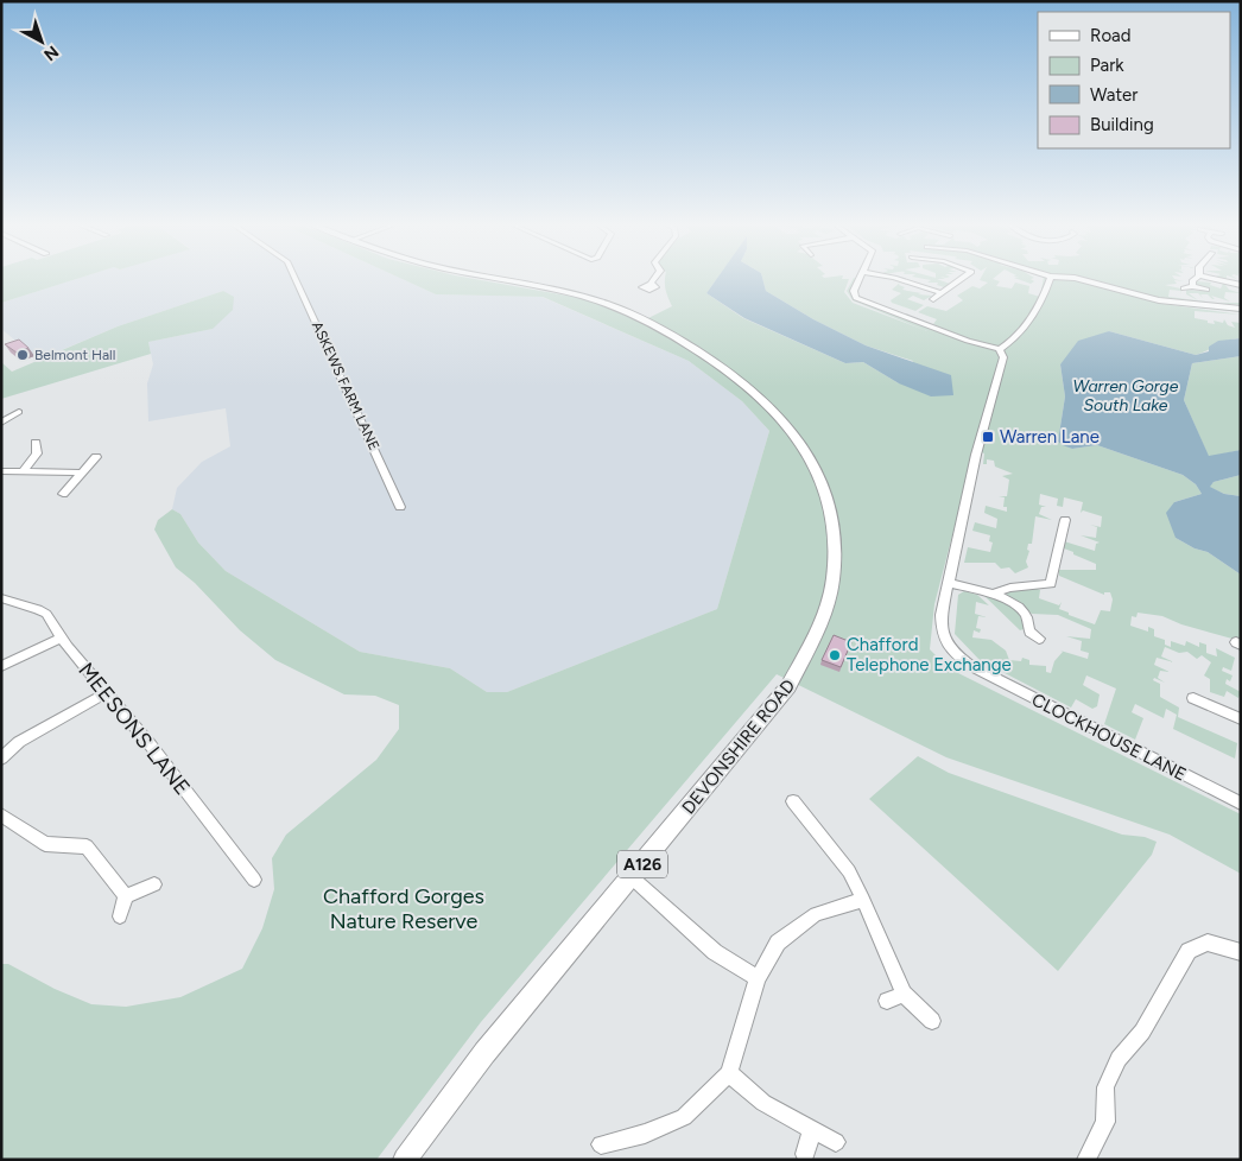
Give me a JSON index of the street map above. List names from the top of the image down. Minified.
{"streets":{"main road":["DEVONSHIRE ROAD","A126"],"street":["ASKEWS FARM LANE","MEESONS LANE","CLOCKHOUSE LANE"]},"water":["Warren Gorge South Lake"],"parks":["Chafford Gorges Nature Reserve"],"places":{"other":["Belmont Hall","Chafford Telephone Exchange"],"transit":["Warren Lane"]},"legend":["Road","Park","Water","Building"],"north":"bottom right"}
